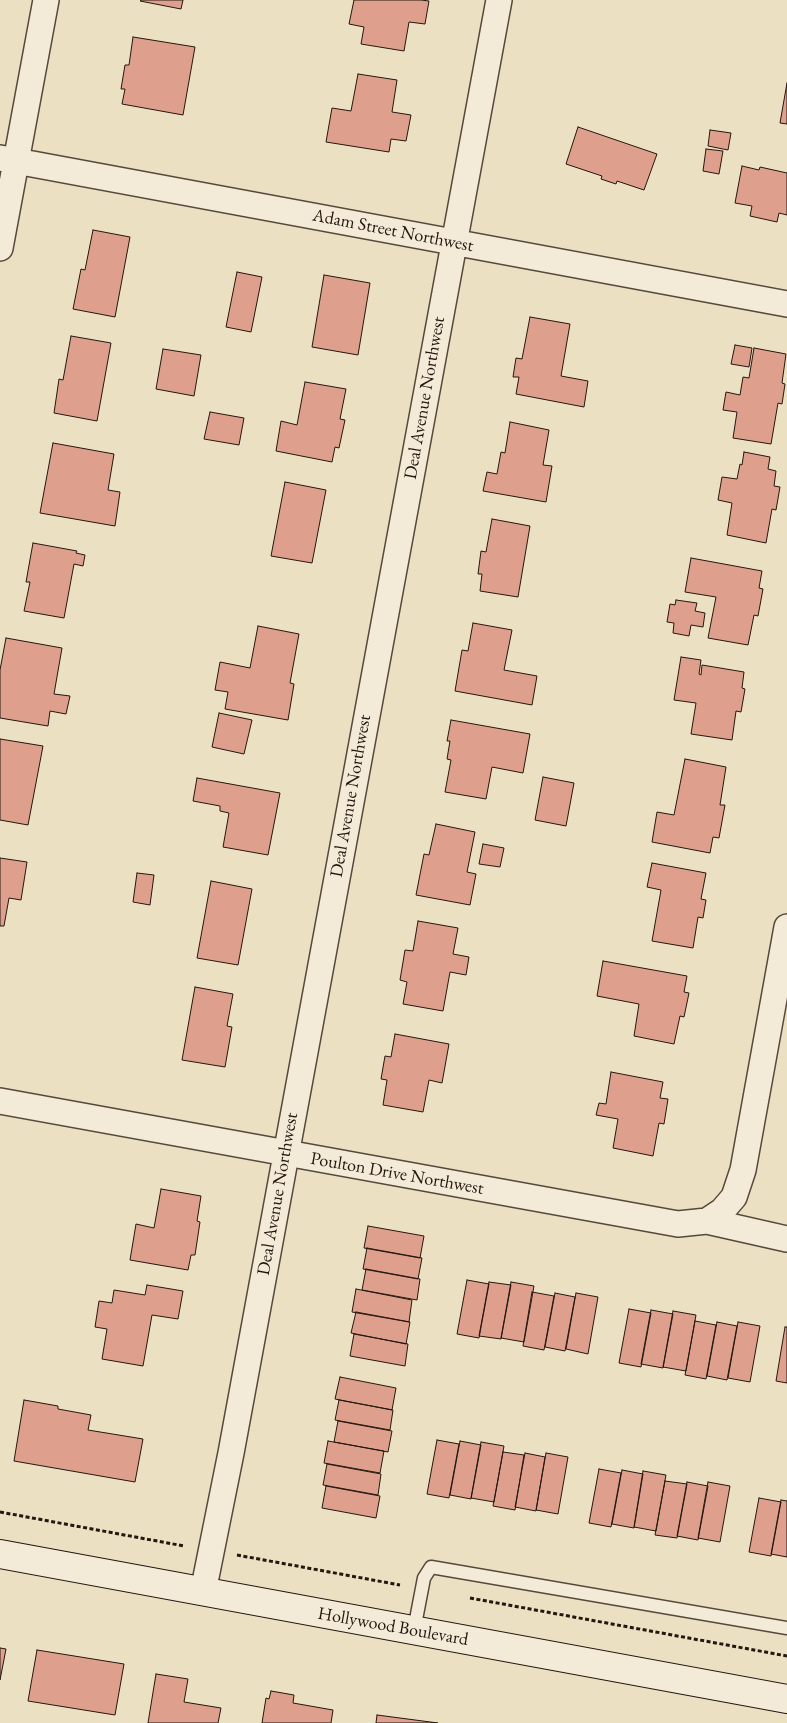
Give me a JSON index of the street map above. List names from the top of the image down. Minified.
{"streets":{"street":["Adam Street Northwest","Deal Avenue Northwest","Poulton Drive Northwest","Hollywood Boulevard"]},"crossings":[["Adam Street Northwest","Deal Avenue Northwest"],["Deal Avenue Northwest","Poulton Drive Northwest"],["Deal Avenue Northwest","Hollywood Boulevard"]]}
